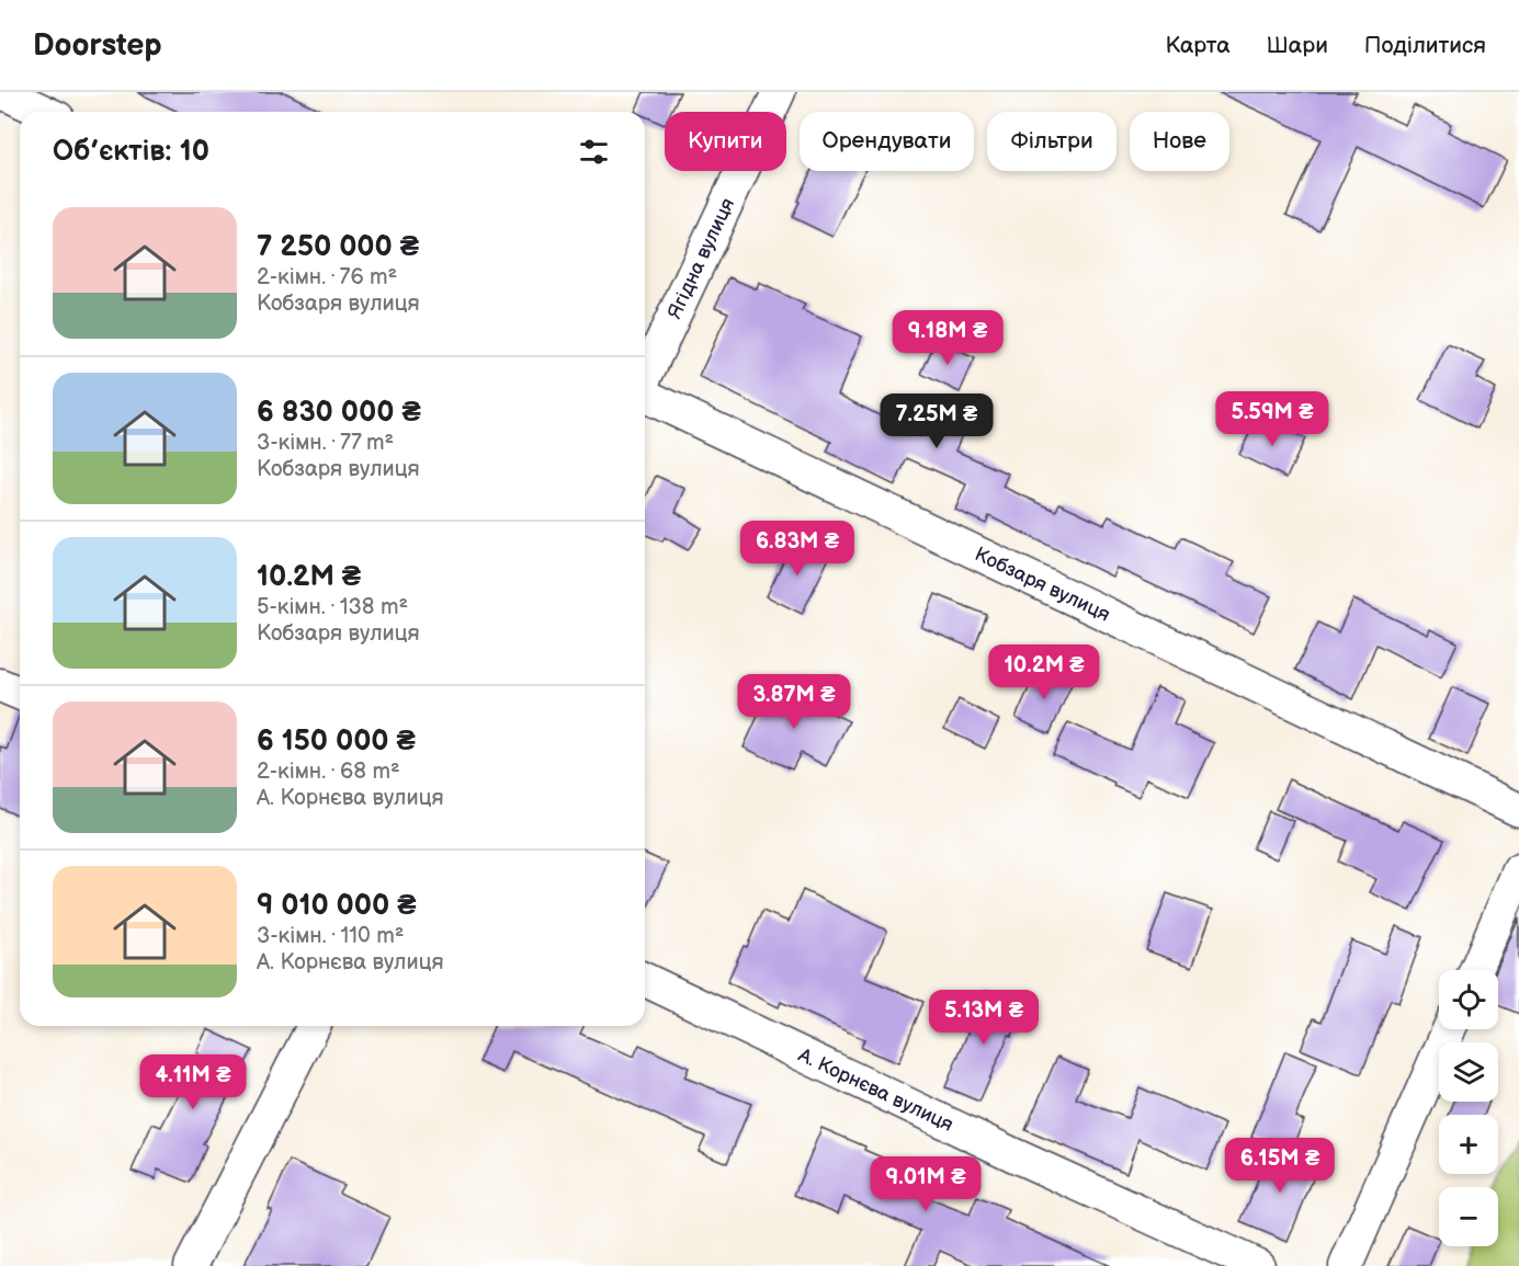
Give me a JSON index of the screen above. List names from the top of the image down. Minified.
{"streets":{"street":["Ягідна вулиця","Кобзаря вулиця","А. Корнєва вулиця"]},"page":{"header":"Doorstep","nav":["Карта","Шари","Поділитися"],"chip":["Купити","Орендувати","Фільтри","Нове"],"heading":"Об’єктів: 10","list":[{"name":"7 250 000 ₴","note":"2-кімн. · 76 m² · Кобзаря вулиця"},{"name":"6 830 000 ₴","note":"3-кімн. · 77 m² · Кобзаря вулиця"},{"name":"10.2M ₴","note":"5-кімн. · 138 m² · Кобзаря вулиця"},{"name":"6 150 000 ₴","note":"2-кімн. · 68 m² · А. Корнєва вулиця"},{"name":"9 010 000 ₴","note":"3-кімн. · 110 m² · А. Корнєва вулиця"}],"price":["9.18M ₴","5.59M ₴","7.25M ₴","6.83M ₴","10.2M ₴","3.87M ₴","5.13M ₴","4.11M ₴","6.15M ₴","9.01M ₴"],"map_buttons":["+","−"]}}
